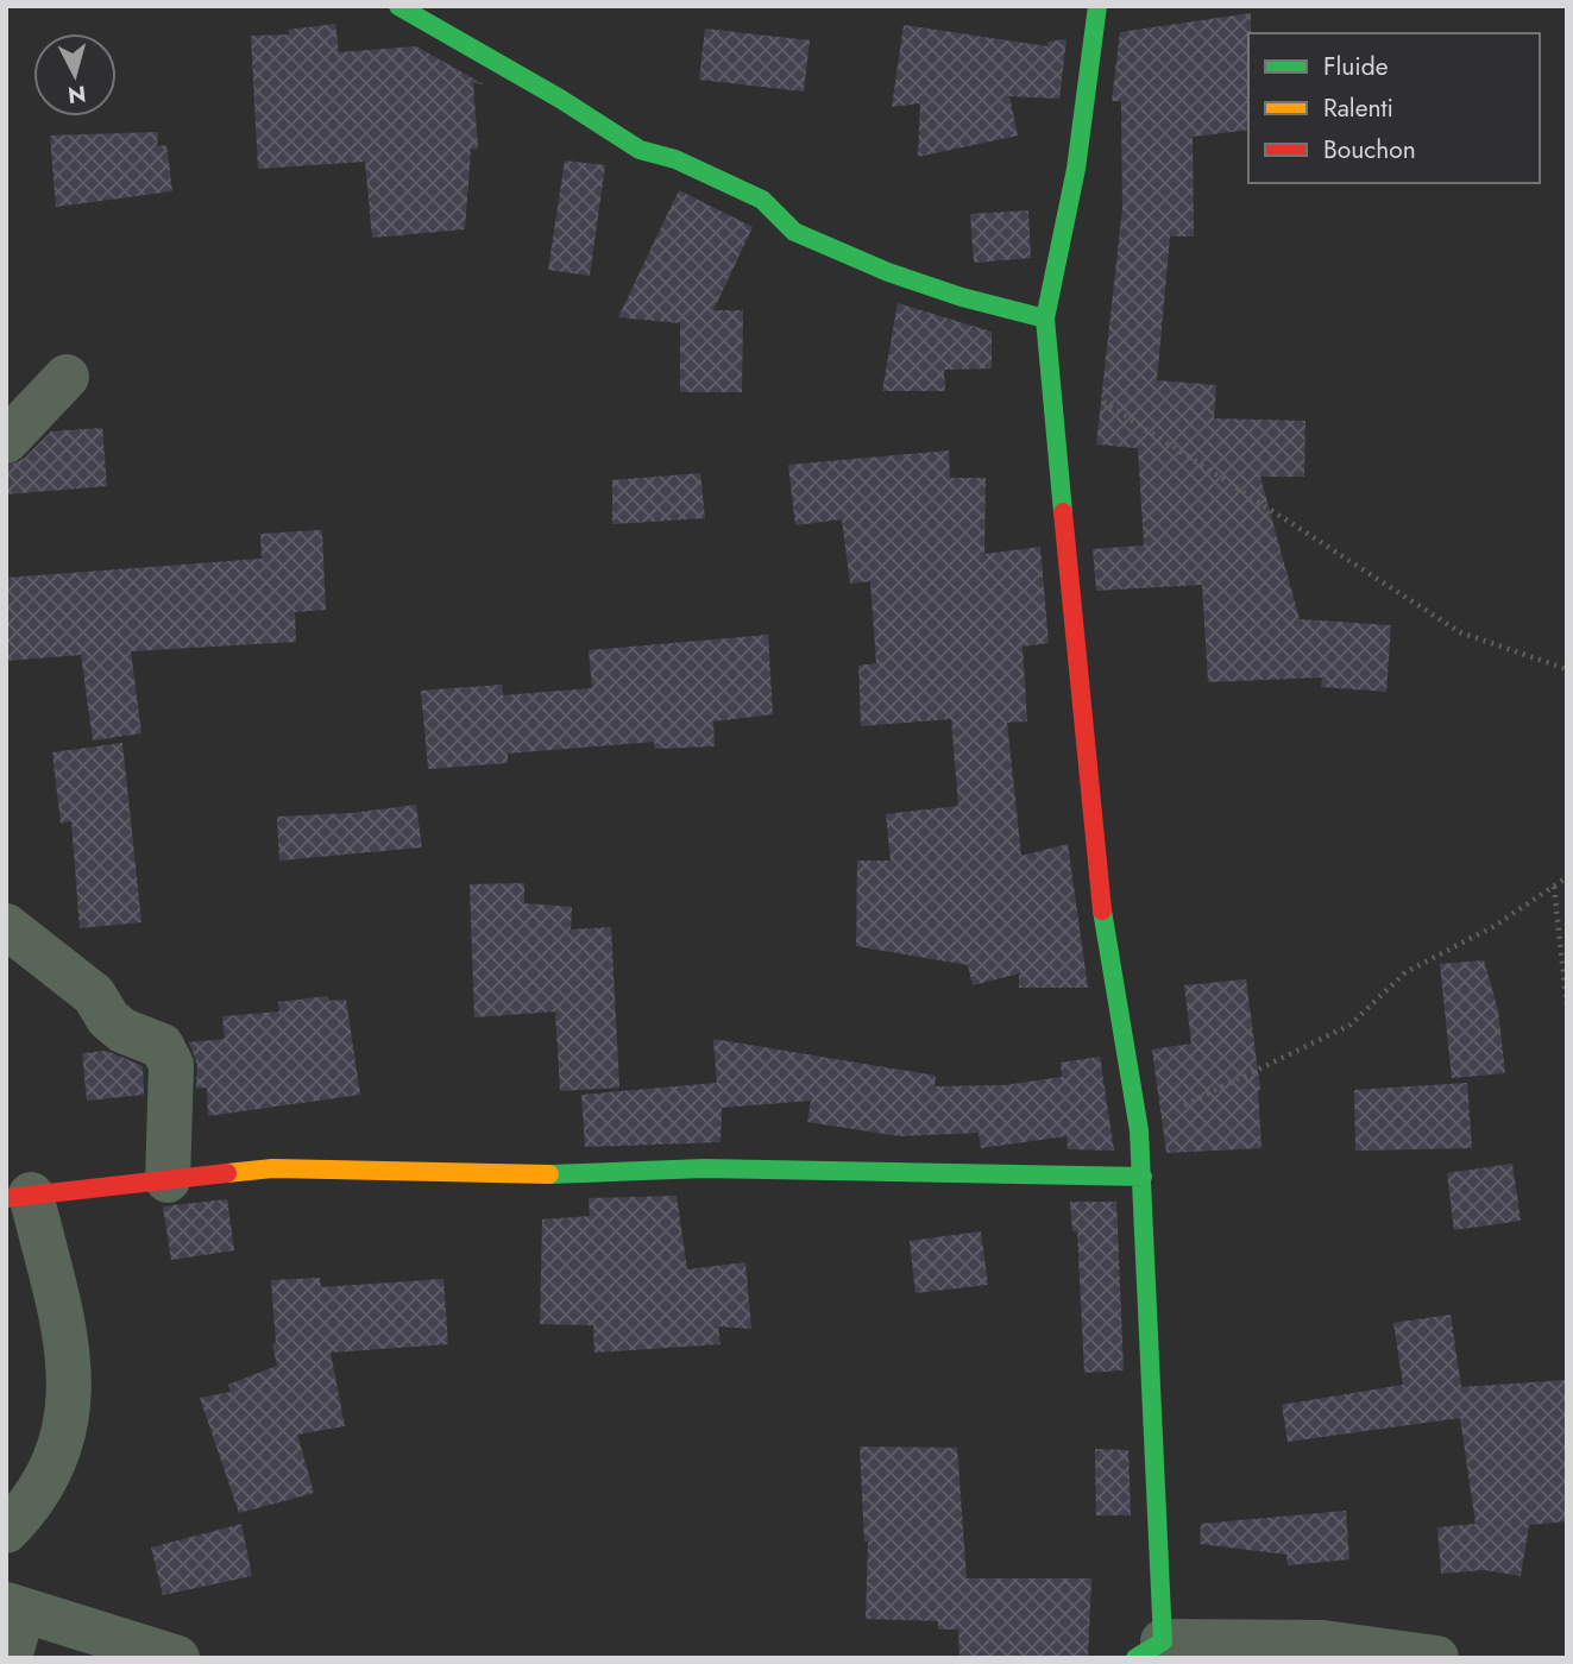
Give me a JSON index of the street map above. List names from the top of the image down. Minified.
{"legend":["Fluide","Ralenti","Bouchon"],"north":"bottom"}
